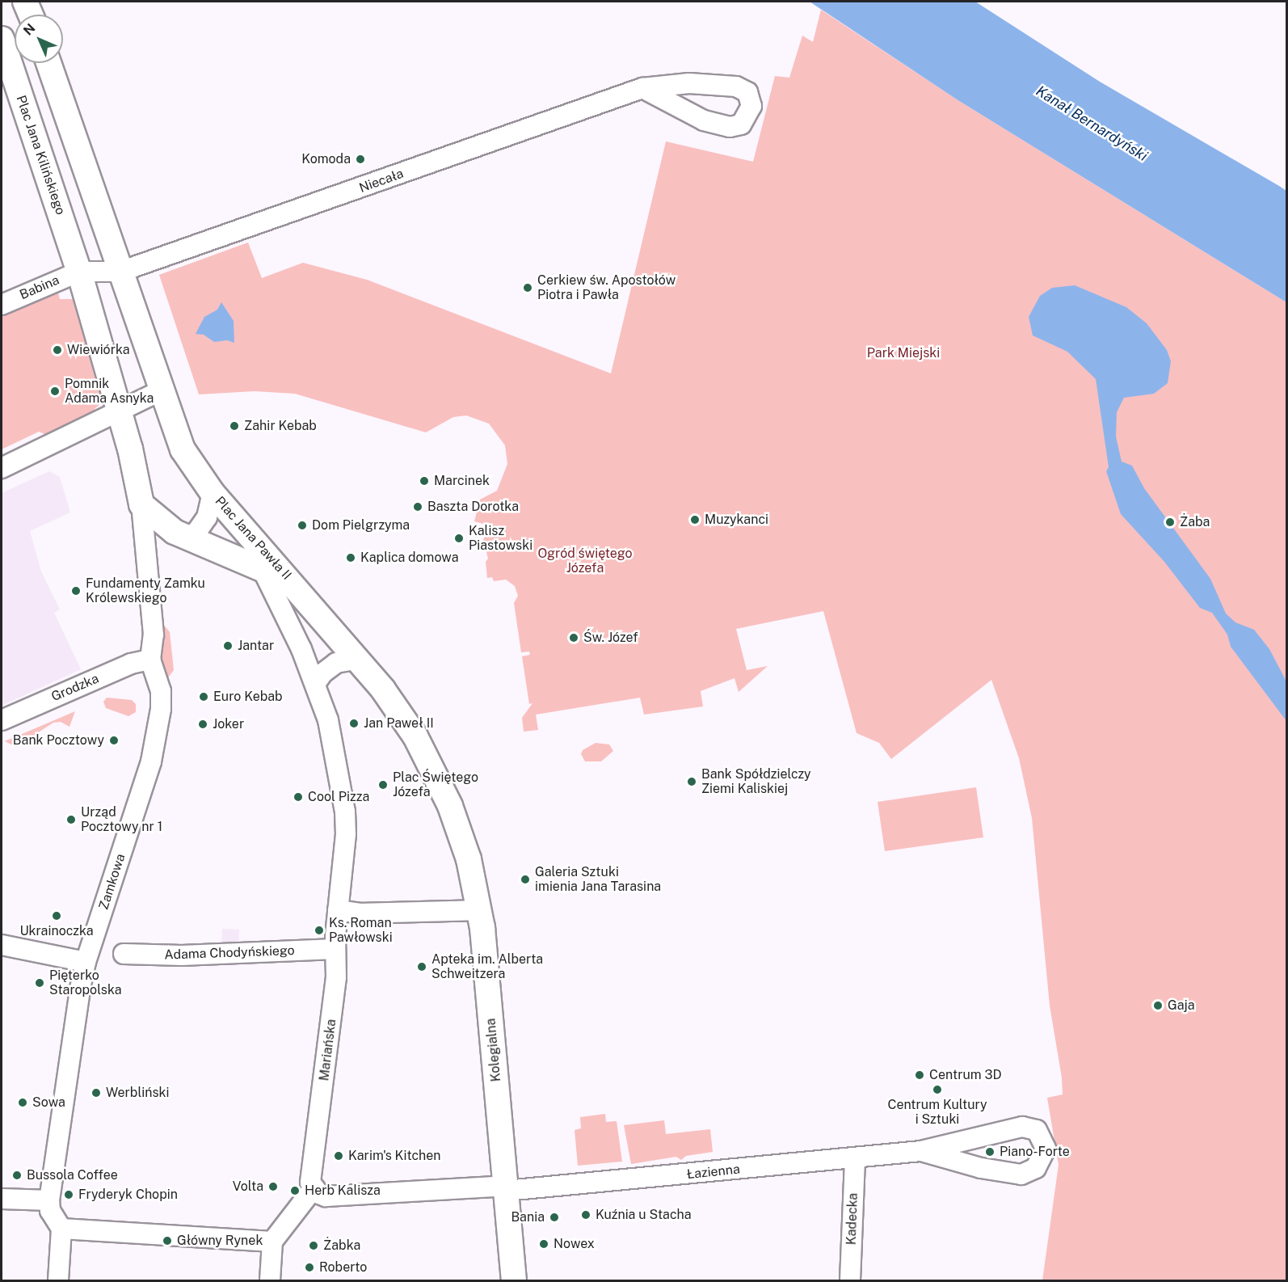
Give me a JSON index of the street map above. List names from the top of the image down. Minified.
{"streets":{"street":["Plac Jana Kilińskiego","Niecała","Babina","Plac Jana Pawła II","Grodzka","Zamkowa","Adama Chodyńskiego","Mariańska","Kolegialna","Łazienna","Kadecka"]},"crossings":[["Plac Jana Kilińskiego","Niecała"],["Plac Jana Kilińskiego","Babina"],["Niecała","Babina"],["Niecała","Plac Jana Pawła II"],["Plac Jana Pawła II","Zamkowa"],["Grodzka","Zamkowa"],["Adama Chodyńskiego","Mariańska"],["Mariańska","Łazienna"],["Kolegialna","Łazienna"],["Łazienna","Kadecka"]],"water":["Kanał Bernardyński"],"parks":["Park Miejski","Ogród świętego Józefa"],"places":["Komoda","Cerkiew św. Apostołów Piotra i Pawła","Wiewiórka","Pomnik Adama Asnyka","Zahir Kebab","Marcinek","Baszta Dorotka","Muzykanci","Żaba","Dom Pielgrzyma","Kalisz Piastowski","Kaplica domowa","Fundamenty Zamku Królewskiego","Św. Józef","Jantar","Euro Kebab","Jan Paweł II","Joker","Bank Pocztowy","Bank Spółdzielczy Ziemi Kaliskiej","Plac Świętego Józefa","Cool Pizza","Urząd Pocztowy nr 1","Galeria Sztuki imienia Jana Tarasina","Ukrainoczka","Ks. Roman Pawłowski","Apteka im. Alberta Schweitzera","Pięterko Staropolska","Gaja","Centrum 3D","Centrum Kultury i Sztuki","Werbliński","Sowa","Piano-Forte","Karim's Kitchen","Bussola Coffee","Volta","Herb Kalisza","Fryderyk Chopin","Kuźnia u Stacha","Bania","Główny Rynek","Nowex","Żabka","Roberto"],"north":"top left"}
